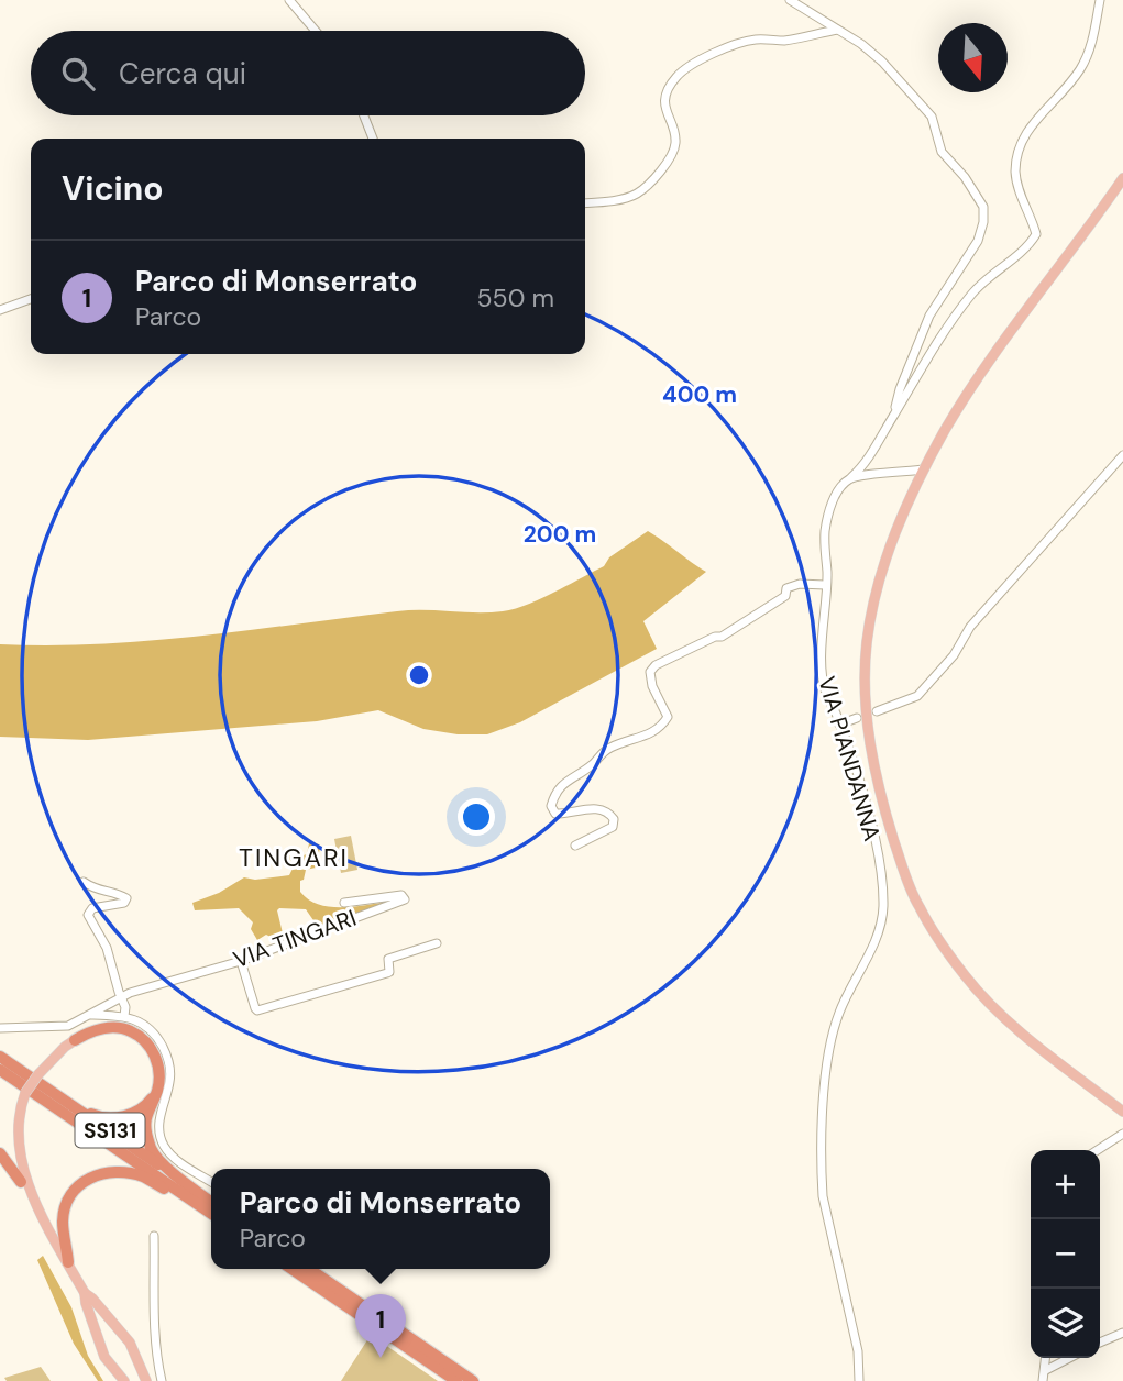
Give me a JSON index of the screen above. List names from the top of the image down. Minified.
{"streets":{"highway":["SS131"],"street":["VIA PIANDANNA","VIA TINGARI"]},"districts":["TINGARI"],"north":"bottom","page":{"search":"Cerca qui","heading":"Vicino","list":[{"mark":"1","name":"Parco di Monserrato","note":"Parco","value":"550 m"}],"map_buttons":["+","−"],"popup":["Parco di Monserrato","Parco"],"pins":"1"},"rings":["400 m","200 m"]}
